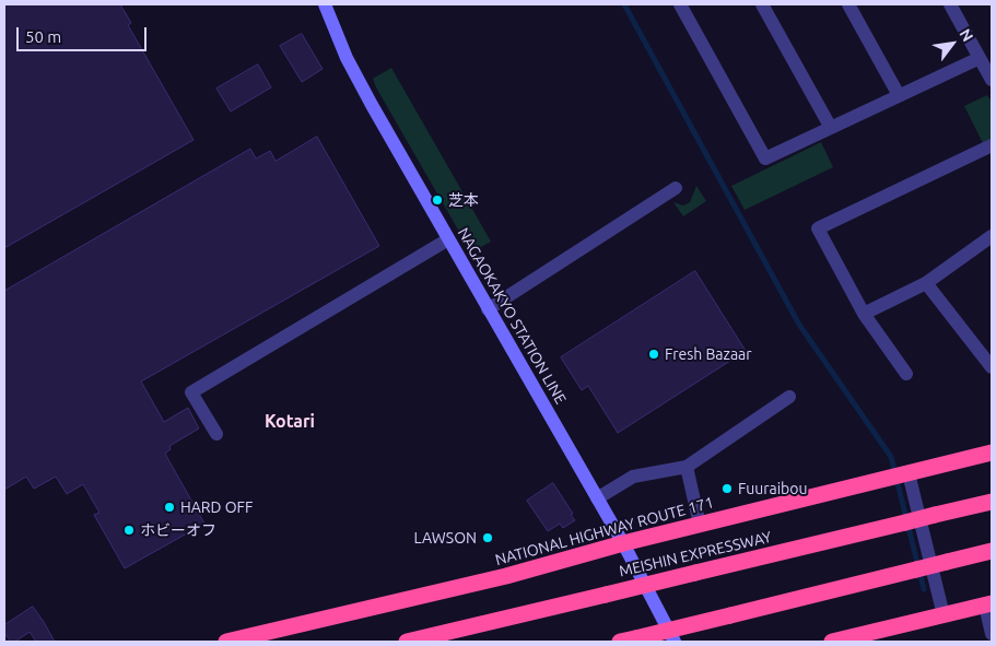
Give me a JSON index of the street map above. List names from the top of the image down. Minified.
{"streets":{"highway":["NATIONAL HIGHWAY ROUTE 171","MEISHIN EXPRESSWAY"],"main road":["NAGAOKAKYO STATION LINE"]},"crossings":[["NAGAOKAKYO STATION LINE","NATIONAL HIGHWAY ROUTE 171"]],"districts":["Kotari"],"places":["芝本","Fresh Bazaar","Fuuraibou","HARD OFF","ホビーオフ","LAWSON"],"scale_bar":"50 m","north":"top right"}
